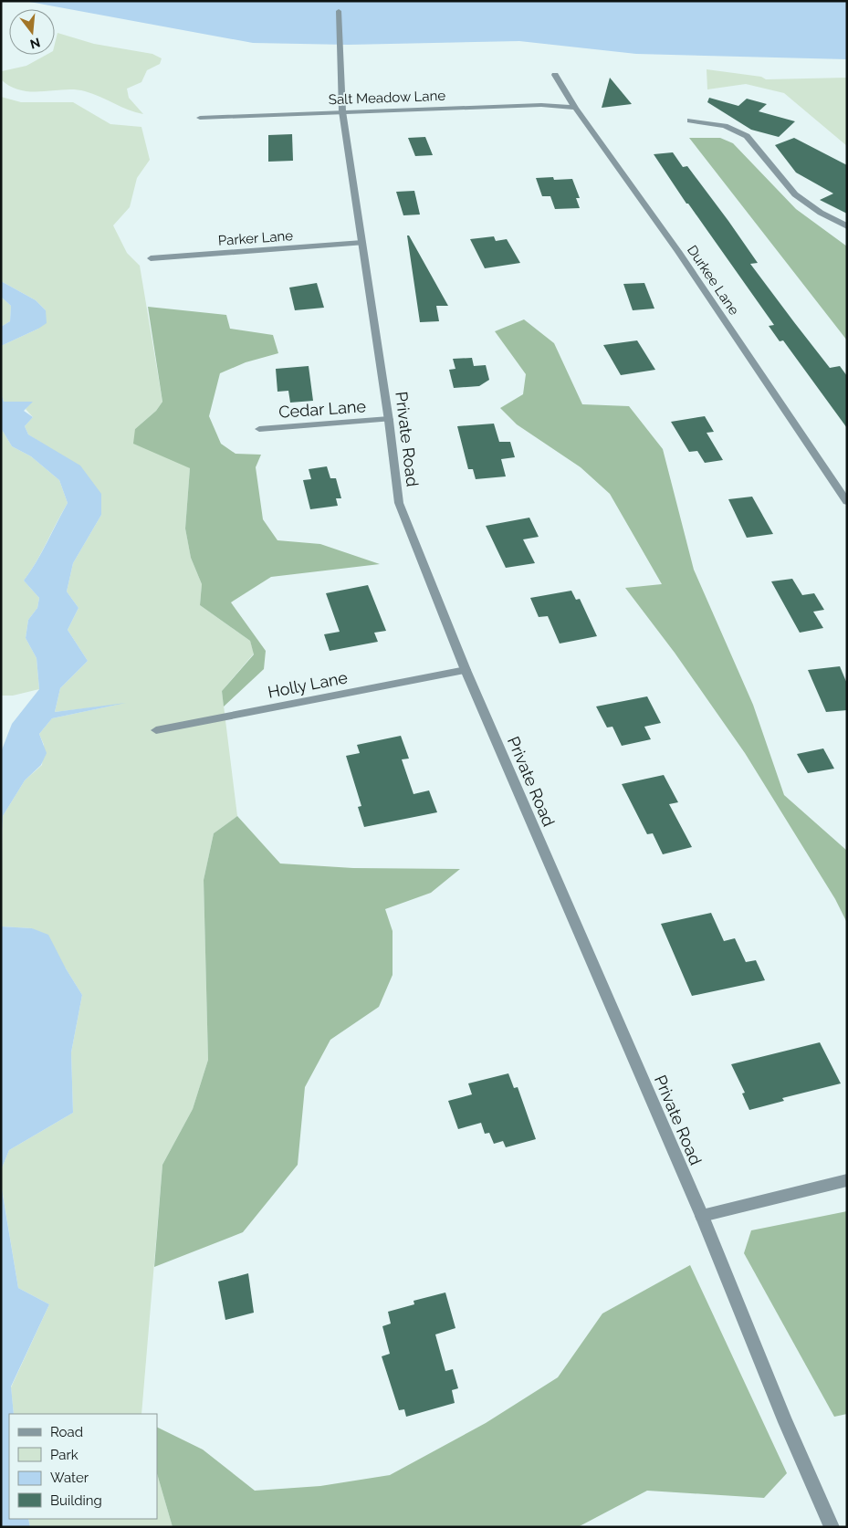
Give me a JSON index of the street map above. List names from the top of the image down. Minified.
{"streets":{"street":["Salt Meadow Lane","Parker Lane","Durkee Lane","Cedar Lane","Private Road","Holly Lane"]},"crossings":[["Salt Meadow Lane","Durkee Lane"],["Salt Meadow Lane","Private Road"],["Parker Lane","Private Road"],["Cedar Lane","Private Road"],["Private Road","Holly Lane"]],"legend":["Road","Park","Water","Building"],"north":"bottom"}
